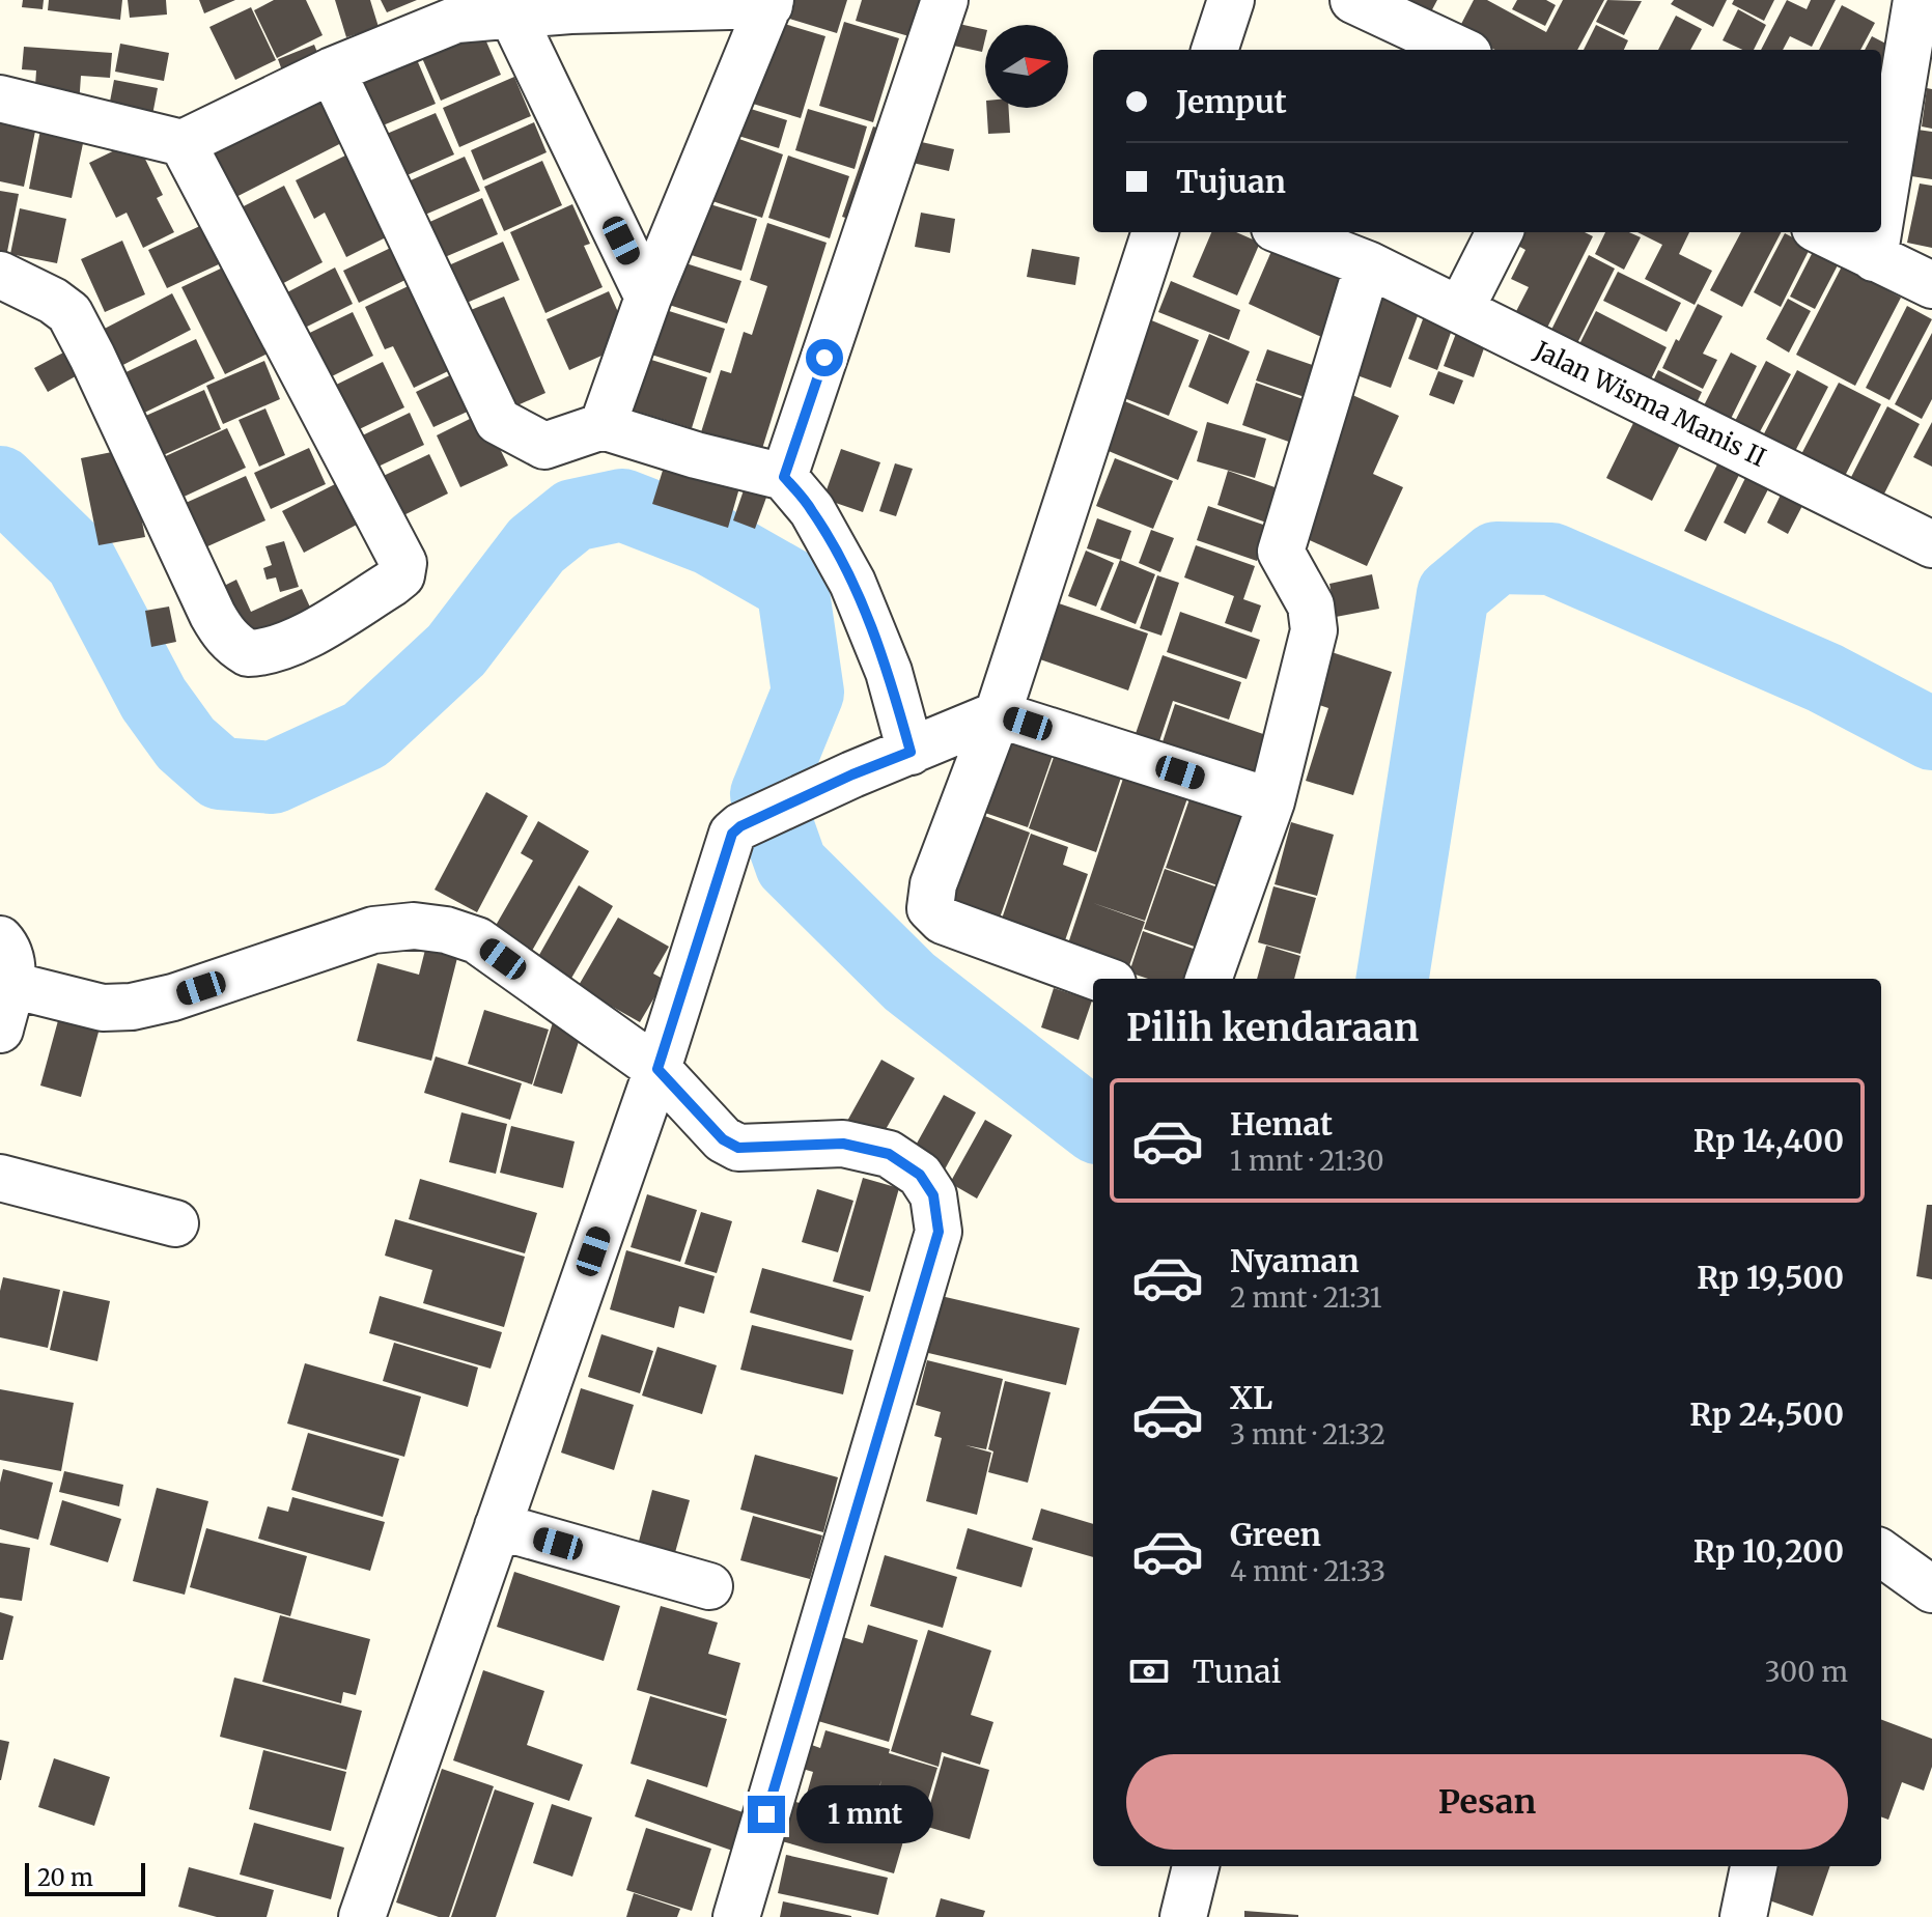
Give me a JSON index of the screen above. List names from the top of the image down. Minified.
{"streets":{"street":["Jalan Wisma Manis II"]},"scale_bar":"20 m","north":"right","page":{"banner":["Jemput","Tujuan"],"heading":"Pilih kendaraan","list":[{"name":"Hemat","note":"1 mnt · 21:30","value":"Rp 14,400"},{"name":"Nyaman","note":"2 mnt · 21:31","value":"Rp 19,500"},{"name":"XL","note":"3 mnt · 21:32","value":"Rp 24,500"},{"name":"Green","note":"4 mnt · 21:33","value":"Rp 10,200"}],"pay":["Tunai","300 m"],"buttons":"Pesan","bubble":"1 mnt","scale":"20 m"}}
